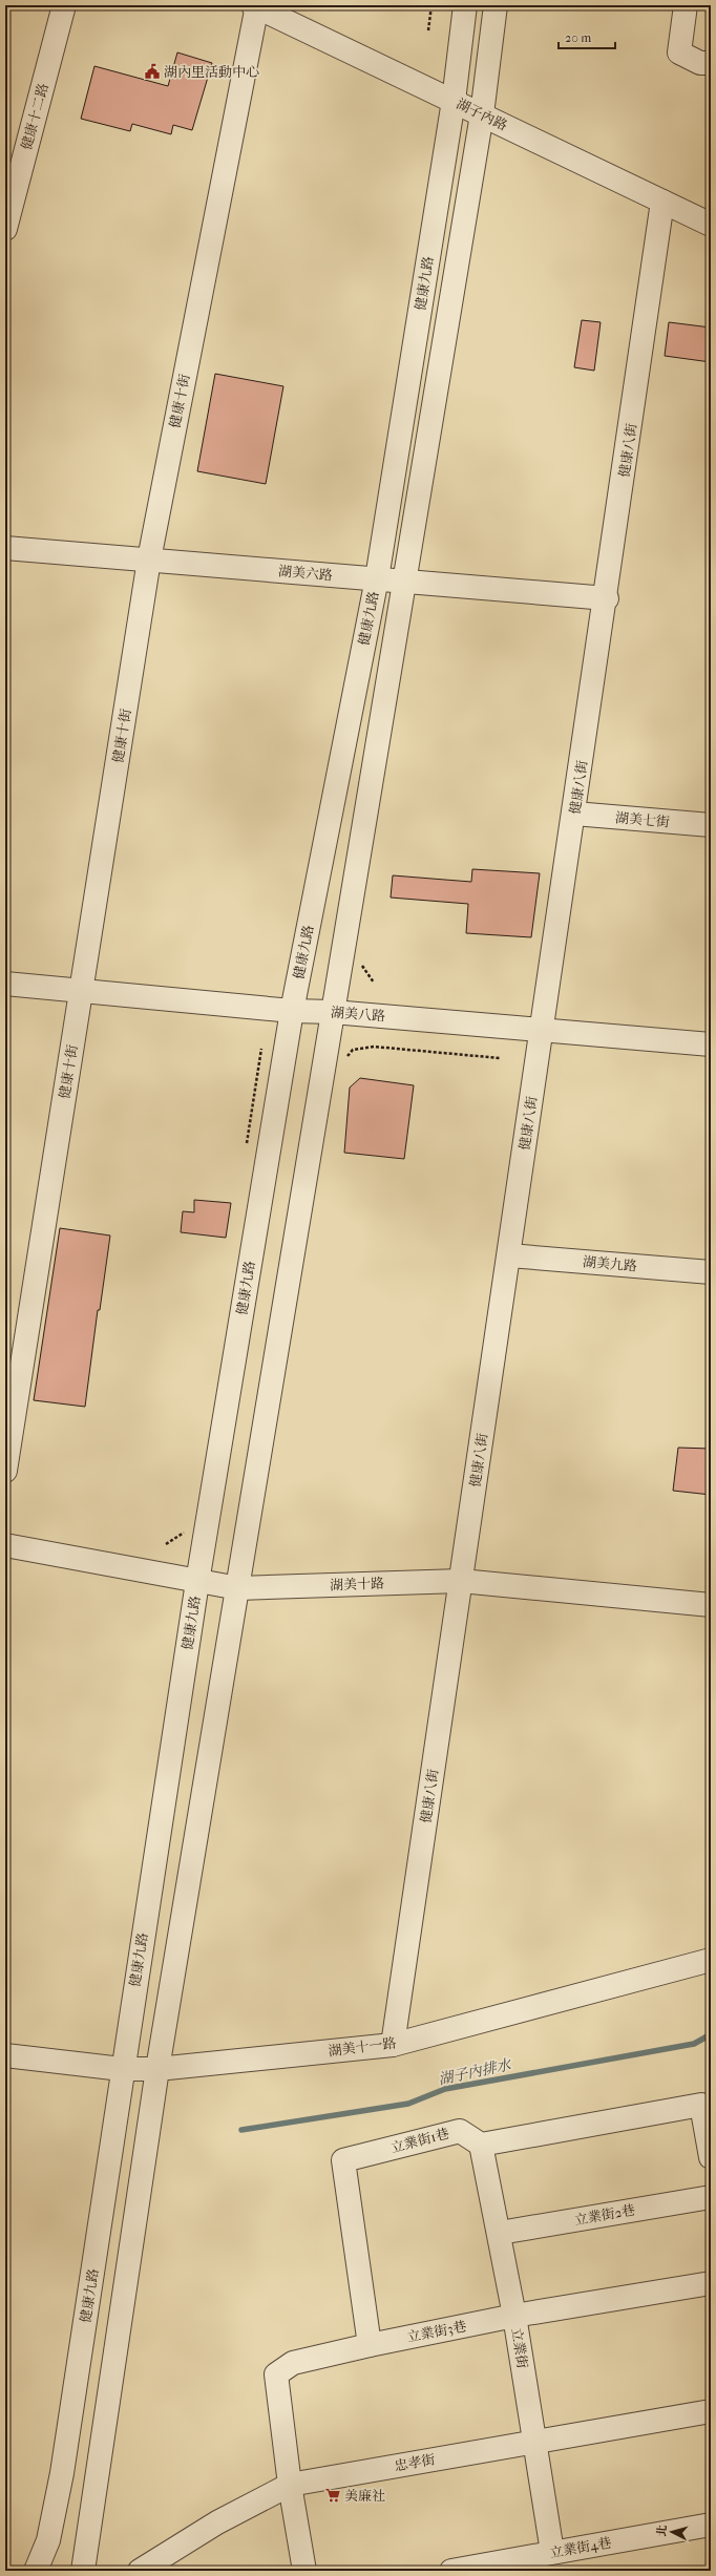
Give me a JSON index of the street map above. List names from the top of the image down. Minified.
{"streets":{"street":["湖子內路","健康十二路","健康九路","健康十街","健康八街","湖美六路","湖美七街","湖美八路","湖美九路","湖美十路","湖美十一路","立業街1巷","立業街2巷","立業街3巷","立業街","忠孝街","立業街4巷"]},"crossings":[["湖子內路","健康九路"],["湖子內路","健康十街"],["湖子內路","健康八街"],["健康九路","湖美六路"],["健康九路","湖美八路"],["健康九路","湖美十路"],["健康九路","湖美十一路"],["健康十街","湖美六路"],["健康十街","湖美八路"],["健康八街","湖美六路"],["健康八街","湖美七街"],["健康八街","湖美八路"],["健康八街","湖美九路"],["健康八街","湖美十路"],["健康八街","湖美十一路"],["立業街1巷","立業街3巷"],["立業街1巷","立業街"],["立業街2巷","立業街"],["立業街3巷","立業街"],["立業街3巷","忠孝街"],["立業街","忠孝街"],["立業街","立業街4巷"]],"water":["湖子內排水"],"places":{"public building":["湖內里活動中心"],"supermarket":["美廉社"]},"scale_bar":"20 m","north":"left"}
